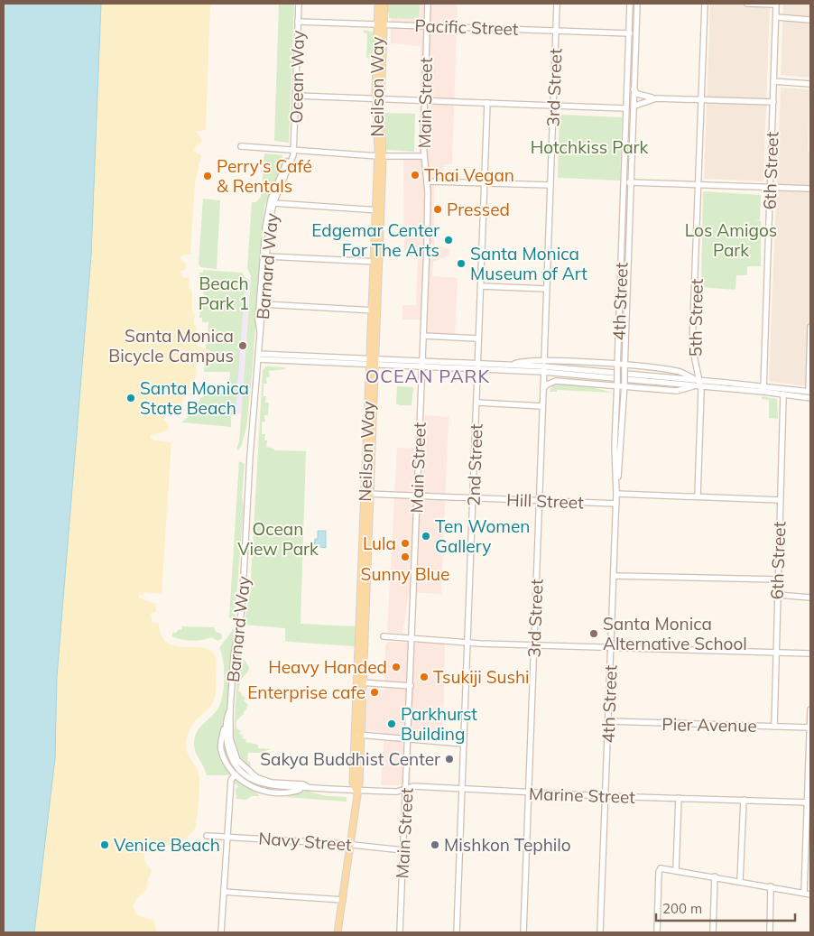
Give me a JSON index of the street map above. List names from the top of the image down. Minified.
{"streets":{"main road":["Neilson Way"],"street":["Pacific Street","Ocean Way","3rd Street","Main Street","6th Street","Barnard Way","4th Street","5th Street","2nd Street","Hill Street","Pier Avenue","Marine Street","Navy Street"]},"crossings":[["Pacific Street","Ocean Way"],["Pacific Street","Neilson Way"],["Pacific Street","3rd Street"],["Pacific Street","Main Street"],["Pacific Street","4th Street"],["Ocean Way","Barnard Way"],["Neilson Way","Barnard Way"],["Neilson Way","Hill Street"],["Neilson Way","Marine Street"],["Neilson Way","Navy Street"],["3rd Street","Hill Street"],["3rd Street","Marine Street"],["Main Street","Hill Street"],["Main Street","Marine Street"],["Main Street","Navy Street"],["6th Street","Pier Avenue"],["Barnard Way","Marine Street"],["4th Street","Hill Street"],["4th Street","Pier Avenue"],["4th Street","Marine Street"],["2nd Street","Hill Street"],["2nd Street","Marine Street"]],"districts":["OCEAN PARK"],"parks":["Hotchkiss Park","Los Amigos Park","Beach Park 1","Ocean View Park"],"places":["Thai Vegan","Perry's Café & Rentals","Pressed","Edgemar Center For The Arts","Santa Monica Museum of Art","Santa Monica Bicycle Campus","Santa Monica State Beach","Ten Women Gallery","Lula","Sunny Blue","Santa Monica Alternative School","Heavy Handed","Tsukiji Sushi","Enterprise cafe","Parkhurst Building","Sakya Buddhist Center","Venice Beach","Mishkon Tephilo"],"scale_bar":"200 m"}
